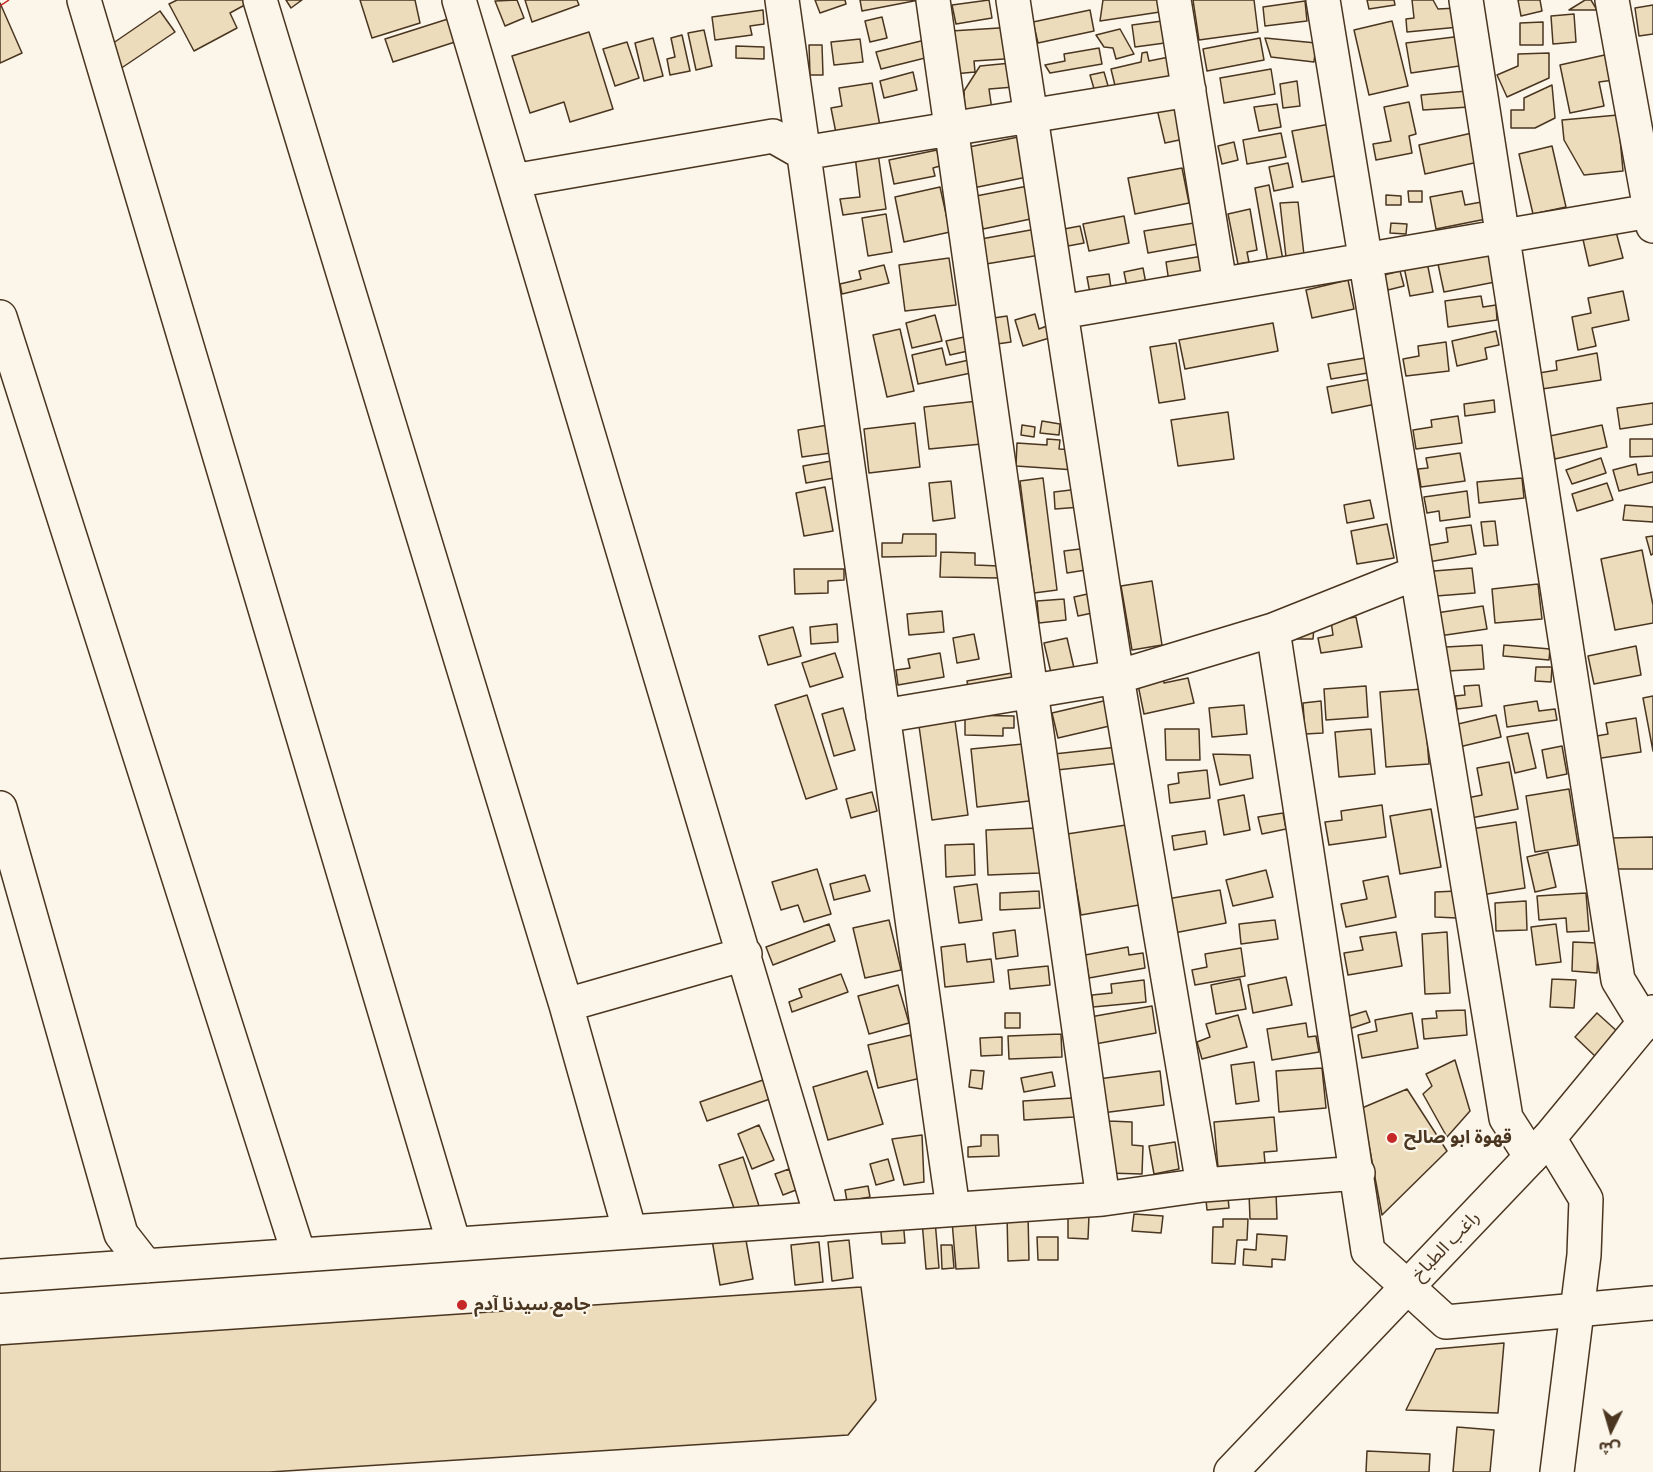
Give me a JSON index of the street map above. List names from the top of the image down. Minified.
{"streets":{"street":["راغب الطباخ"]},"places":["قهوة ابو صالح","جامع سيدنا آدم"],"north":"bottom"}
